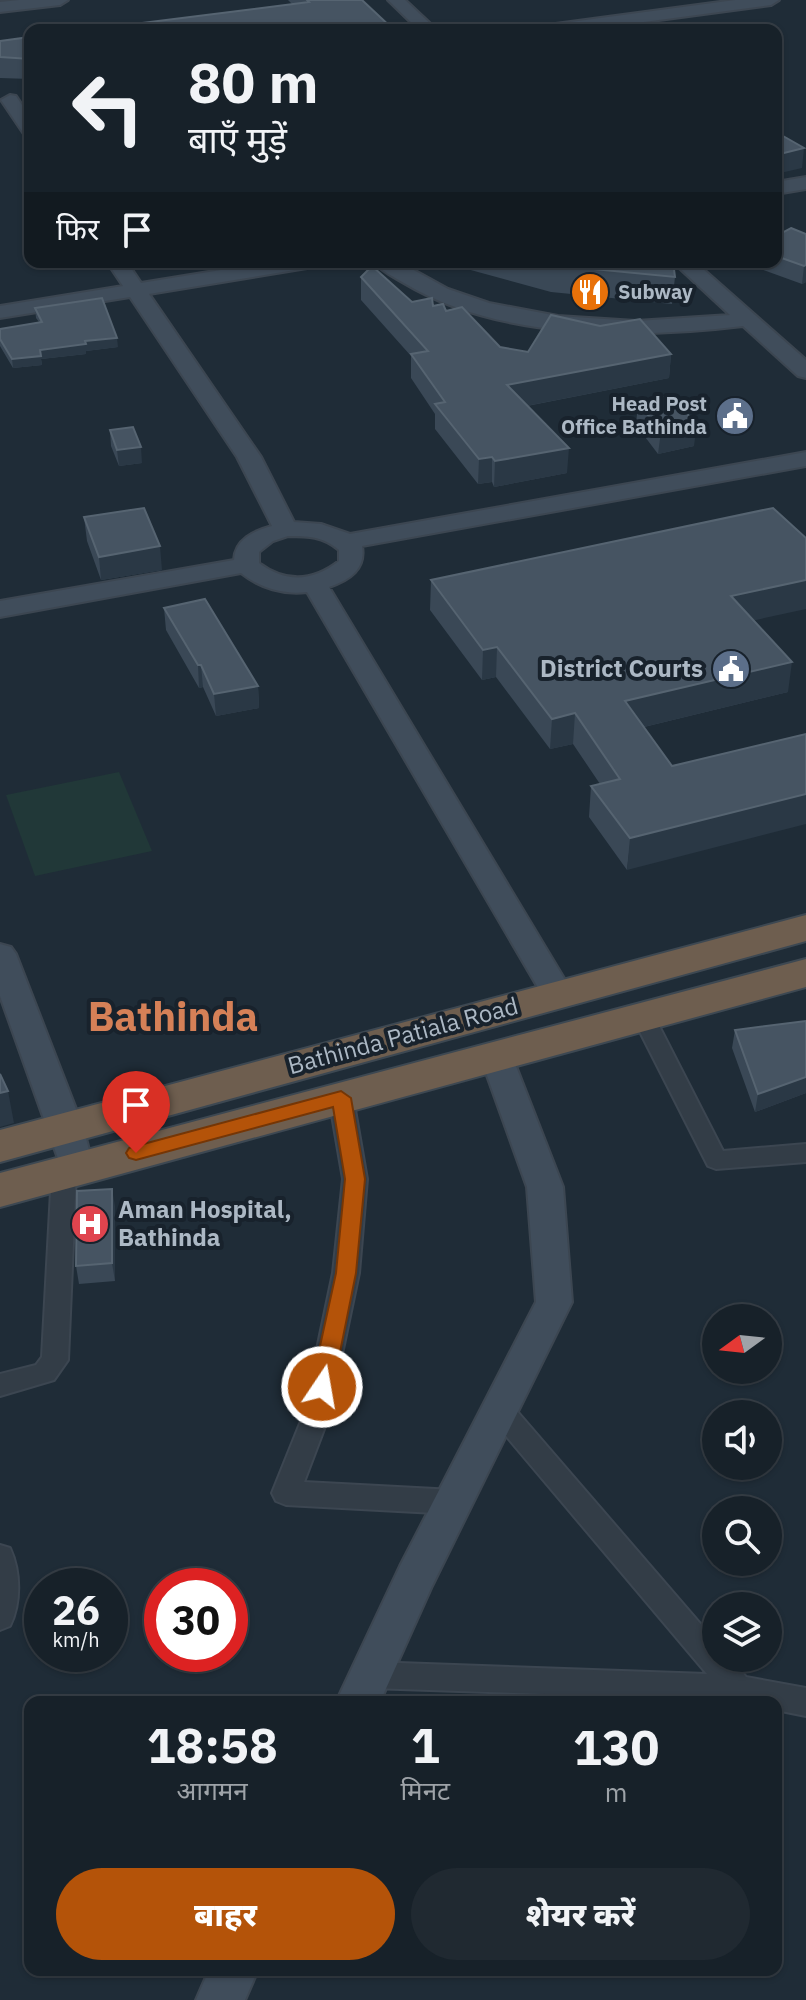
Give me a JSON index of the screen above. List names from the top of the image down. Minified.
{"streets":{"highway":["Bathinda Patiala Road"]},"districts":["Bathinda"],"places":{"restaurant":["Subway"],"public building":["Head Post Office Bathinda","District Courts"],"hospital":["Aman Hospital, Bathinda"]},"north":"left","page":{"turn":["80 m","बाएँ मुड़ें"],"then":"फिर","speed":"26 km/h","limit":"30","eta":["18:58","आगमन","1","मिनट","130","m"],"buttons":["बाहर","शेयर करें"]}}
